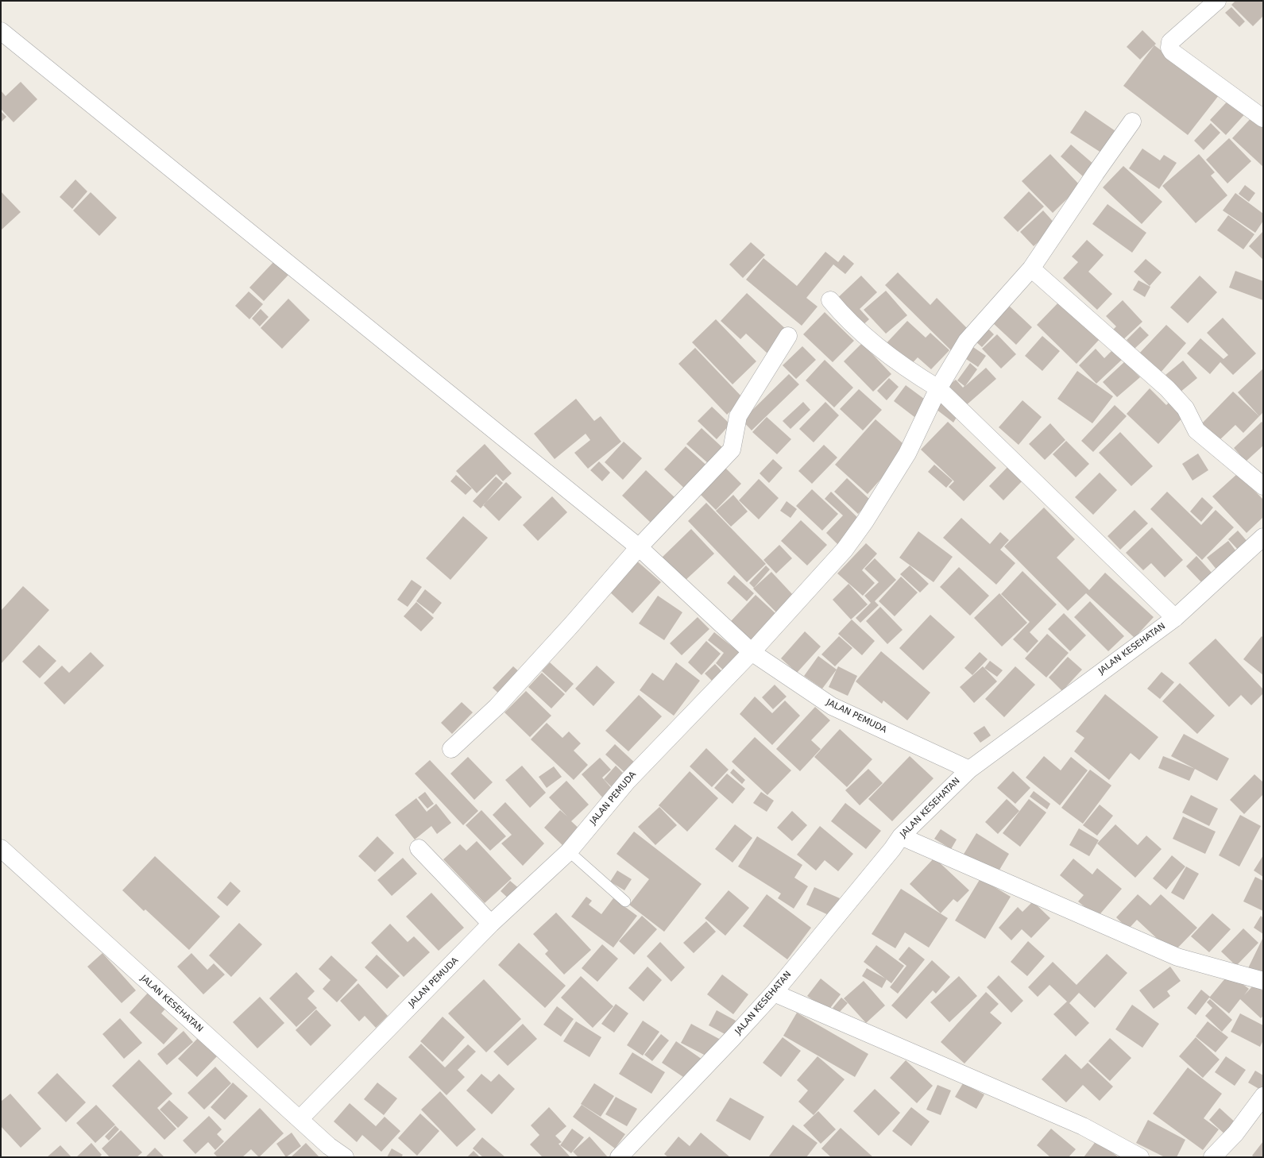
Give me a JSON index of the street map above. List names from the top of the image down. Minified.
{"streets":{"street":["JALAN KESEHATAN","JALAN PEMUDA"]},"crossings":[["JALAN KESEHATAN","JALAN PEMUDA"]]}
